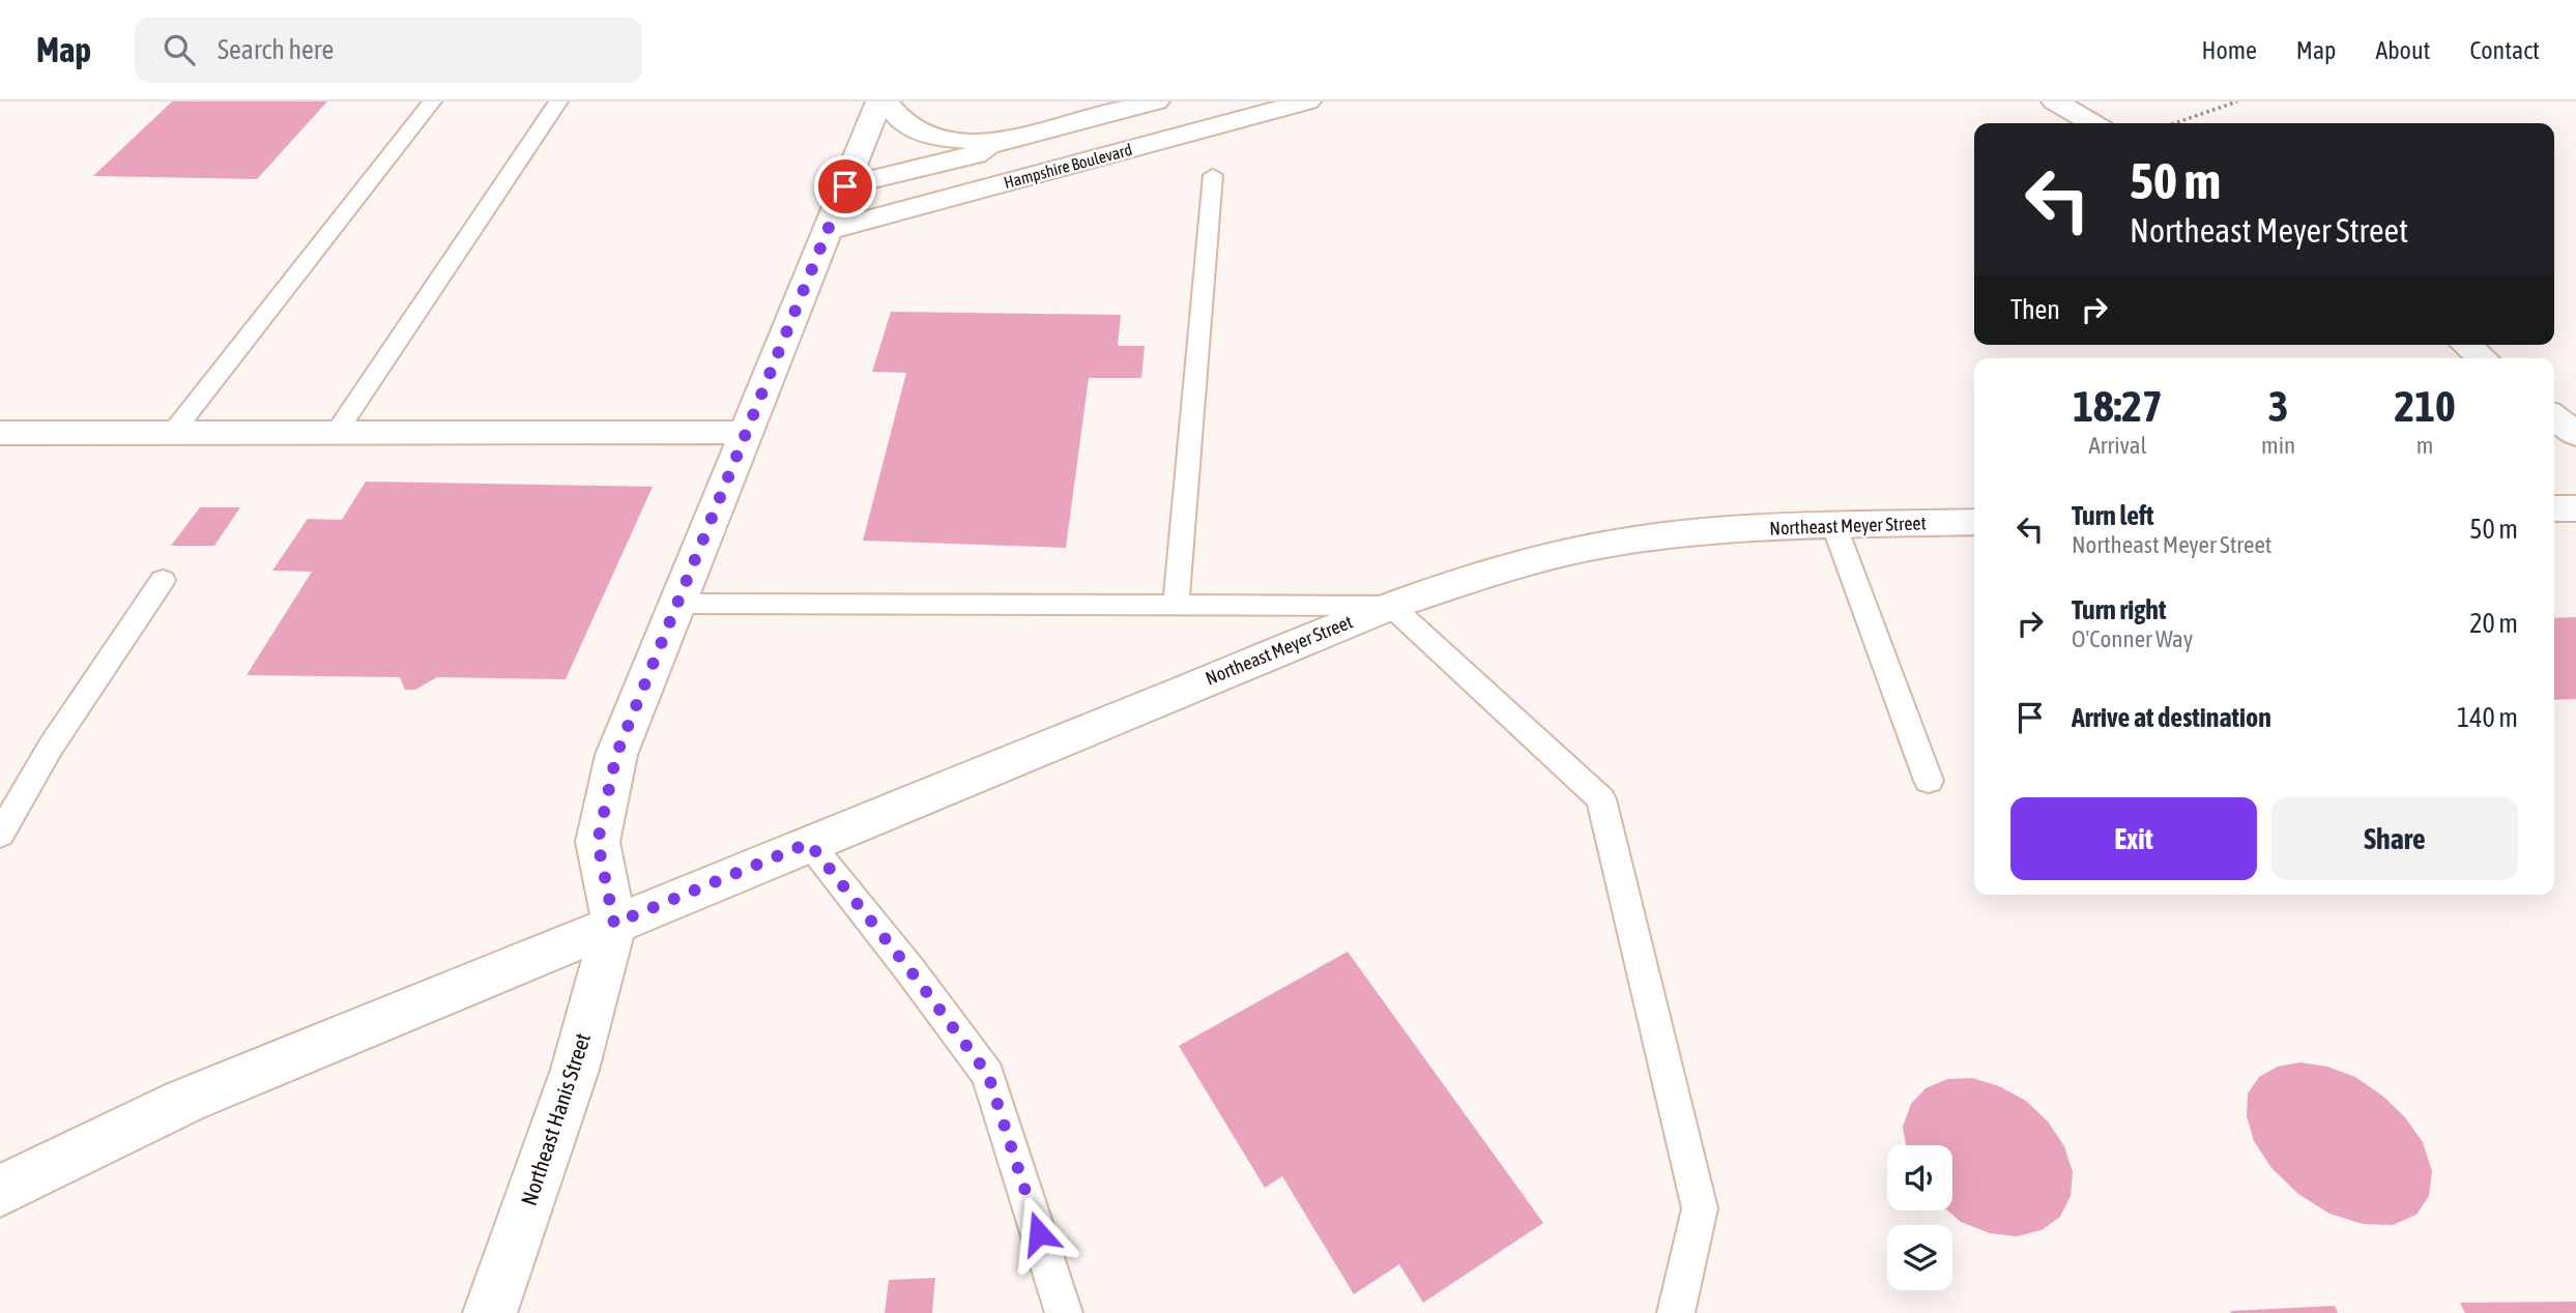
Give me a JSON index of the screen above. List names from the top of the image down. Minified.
{"streets":{"street":["Hampshire Boulevard","Northeast Meyer Street","Northeast Hanis Street"]},"crossings":[["Northeast Meyer Street","Northeast Hanis Street"]],"page":{"header":"Map","search":"Search here","nav":["Home","Map","About","Contact"],"turn":["50 m","Northeast Meyer Street"],"then":"Then","eta":["18:27","Arrival","3","min","210","m"],"list":[{"name":"Turn left","note":"Northeast Meyer Street","value":"50 m"},{"name":"Turn right","note":"O'Conner Way","value":"20 m"},{"name":"Arrive at destination","value":"140 m"}],"buttons":["Exit","Share"]}}
